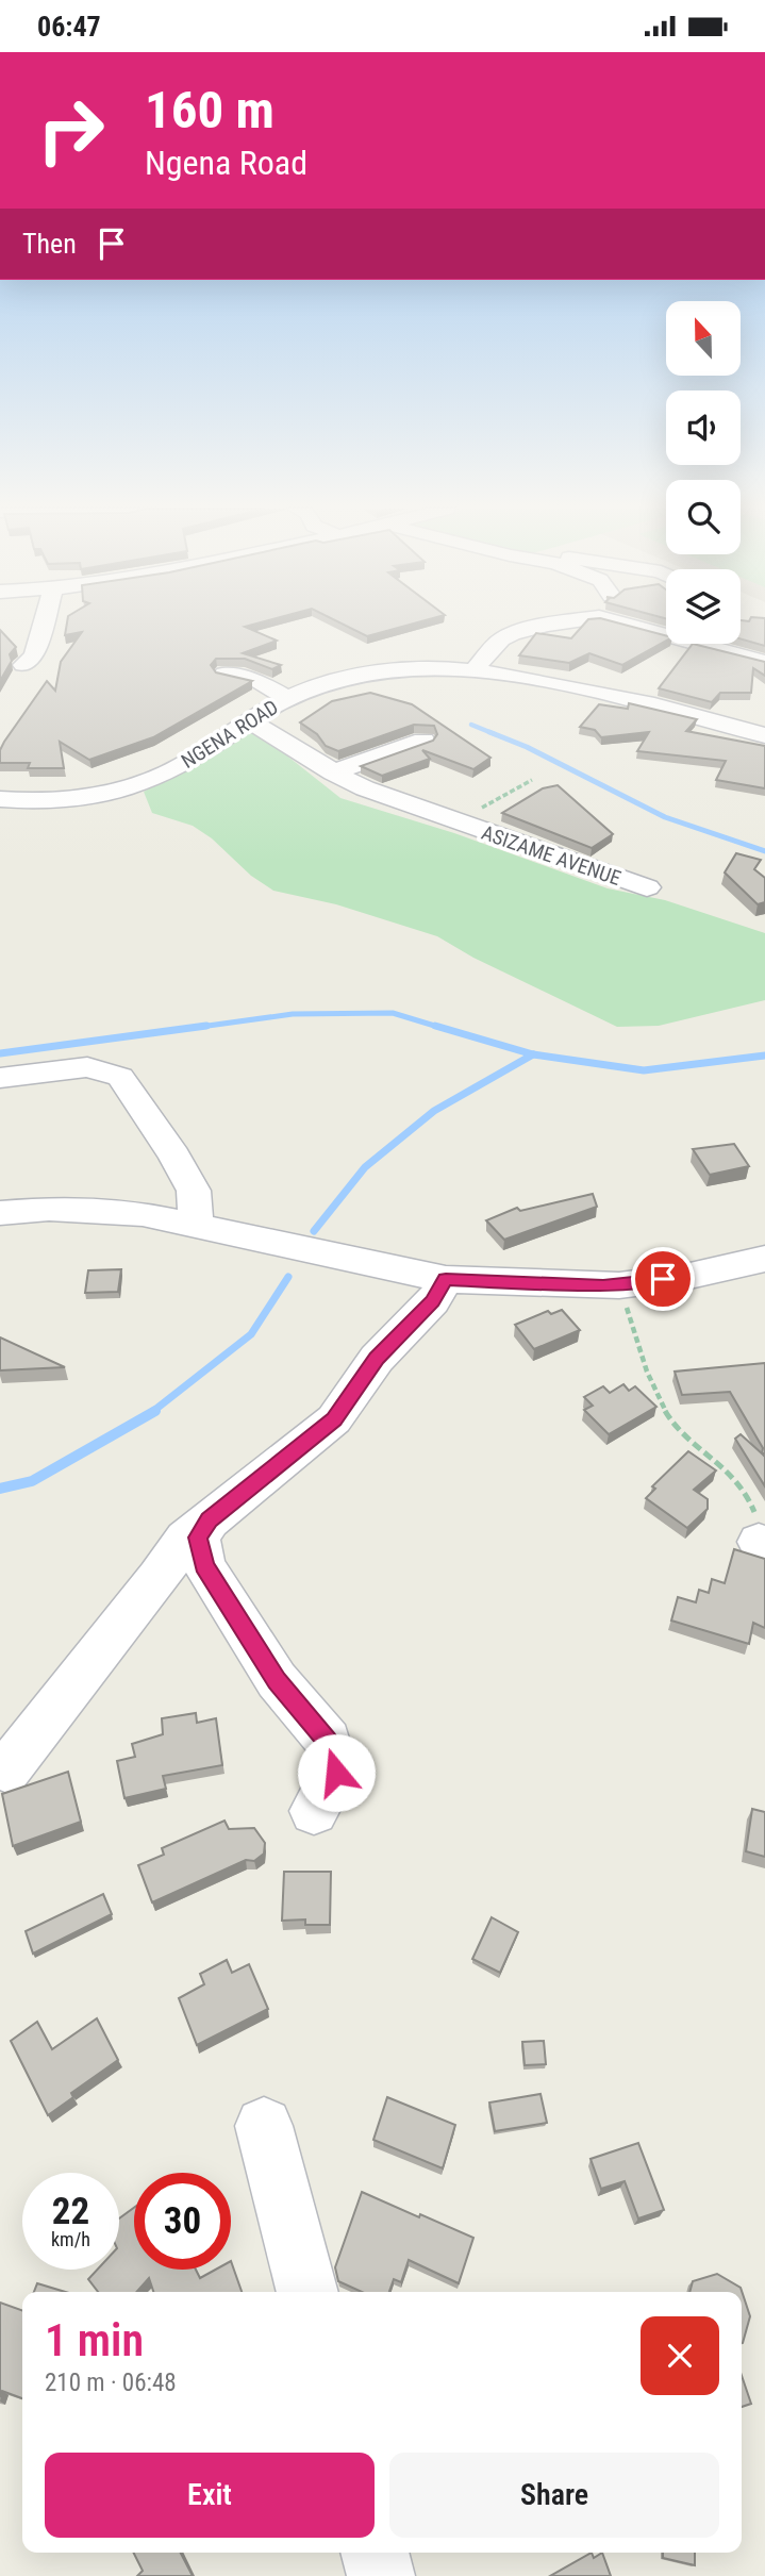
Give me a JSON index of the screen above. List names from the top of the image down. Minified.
{"streets":{"street":["NGENA ROAD","ASIZAME AVENUE"]},"crossings":[["NGENA ROAD","ASIZAME AVENUE"]],"north":"top","page":{"status":"06:47","turn":["160 m","Ngena Road"],"then":"Then","speed":"22 km/h","limit":"30","heading":["1 min","210 m · 06:48"],"buttons":["Exit","Share"]}}
